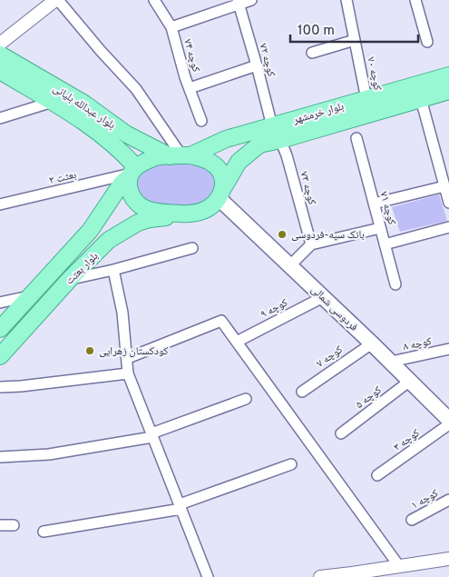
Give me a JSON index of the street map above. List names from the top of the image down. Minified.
{"streets":{"main road":["بلوار عبدالله بلیانی","بلوار خرمشهر","بلوار بعثت","فردوسی شمالی"],"street":["کوچه ۷۴","کوچه ۷۲","کوچه ۷۰","بعثت ۲","کوچه ۷۳","کوچه ۷۱","کوچه ۹","کوچه ۸","کوچه ۷","کوچه ۵","کوچه ۳","کوچه ۱"]},"crossings":[["کوچه ۷۲","بلوار خرمشهر"],["کوچه ۷۲","کوچه ۷۳"],["کوچه ۷۰","بلوار خرمشهر"],["بلوار عبدالله بلیانی","بلوار خرمشهر"],["بلوار عبدالله بلیانی","بعثت ۲"],["بلوار عبدالله بلیانی","بلوار بعثت"],["بلوار عبدالله بلیانی","فردوسی شمالی"],["بلوار خرمشهر","بعثت ۲"],["بلوار خرمشهر","کوچه ۷۳"],["بلوار خرمشهر","بلوار بعثت"],["بلوار خرمشهر","فردوسی شمالی"],["بعثت ۲","بلوار بعثت"],["بعثت ۲","فردوسی شمالی"],["بلوار بعثت","فردوسی شمالی"],["کوچه ۹","فردوسی شمالی"],["فردوسی شمالی","کوچه ۸"],["فردوسی شمالی","کوچه ۷"],["فردوسی شمالی","کوچه ۵"]],"places":["بانک سپه-فردوسی","کودکستان زهرایی"],"scale_bar":"100 m"}
